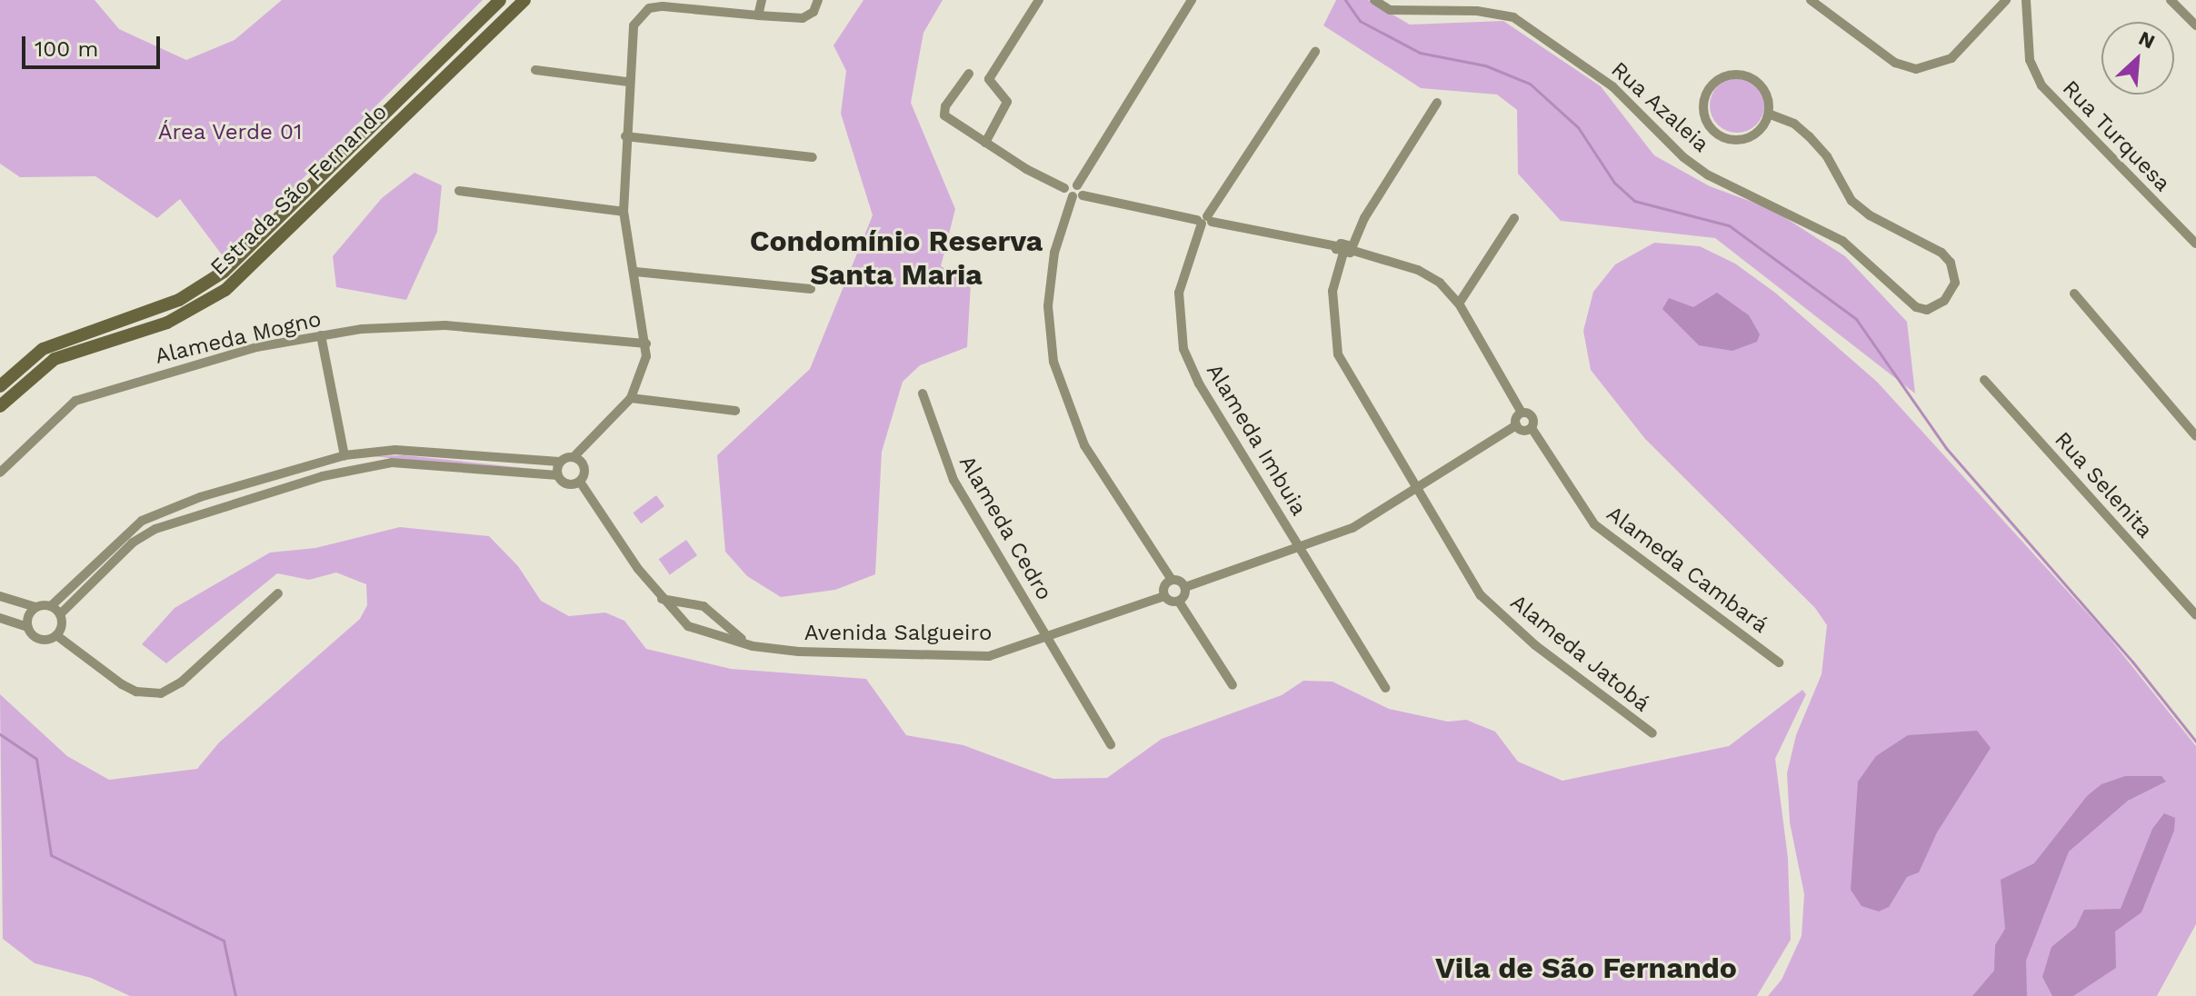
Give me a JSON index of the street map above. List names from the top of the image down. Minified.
{"streets":{"main road":["Estrada São Fernando"],"street":["Rua Azaleia","Rua Turquesa","Alameda Mogno","Alameda Imbuia","Rua Selenita","Alameda Cedro","Alameda Cambará","Avenida Salgueiro","Alameda Jatobá"]},"crossings":[["Alameda Cedro","Avenida Salgueiro"]],"districts":["Condomínio Reserva Santa Maria","Vila de São Fernando"],"parks":["Área Verde 01"],"scale_bar":"100 m","north":"top right"}
